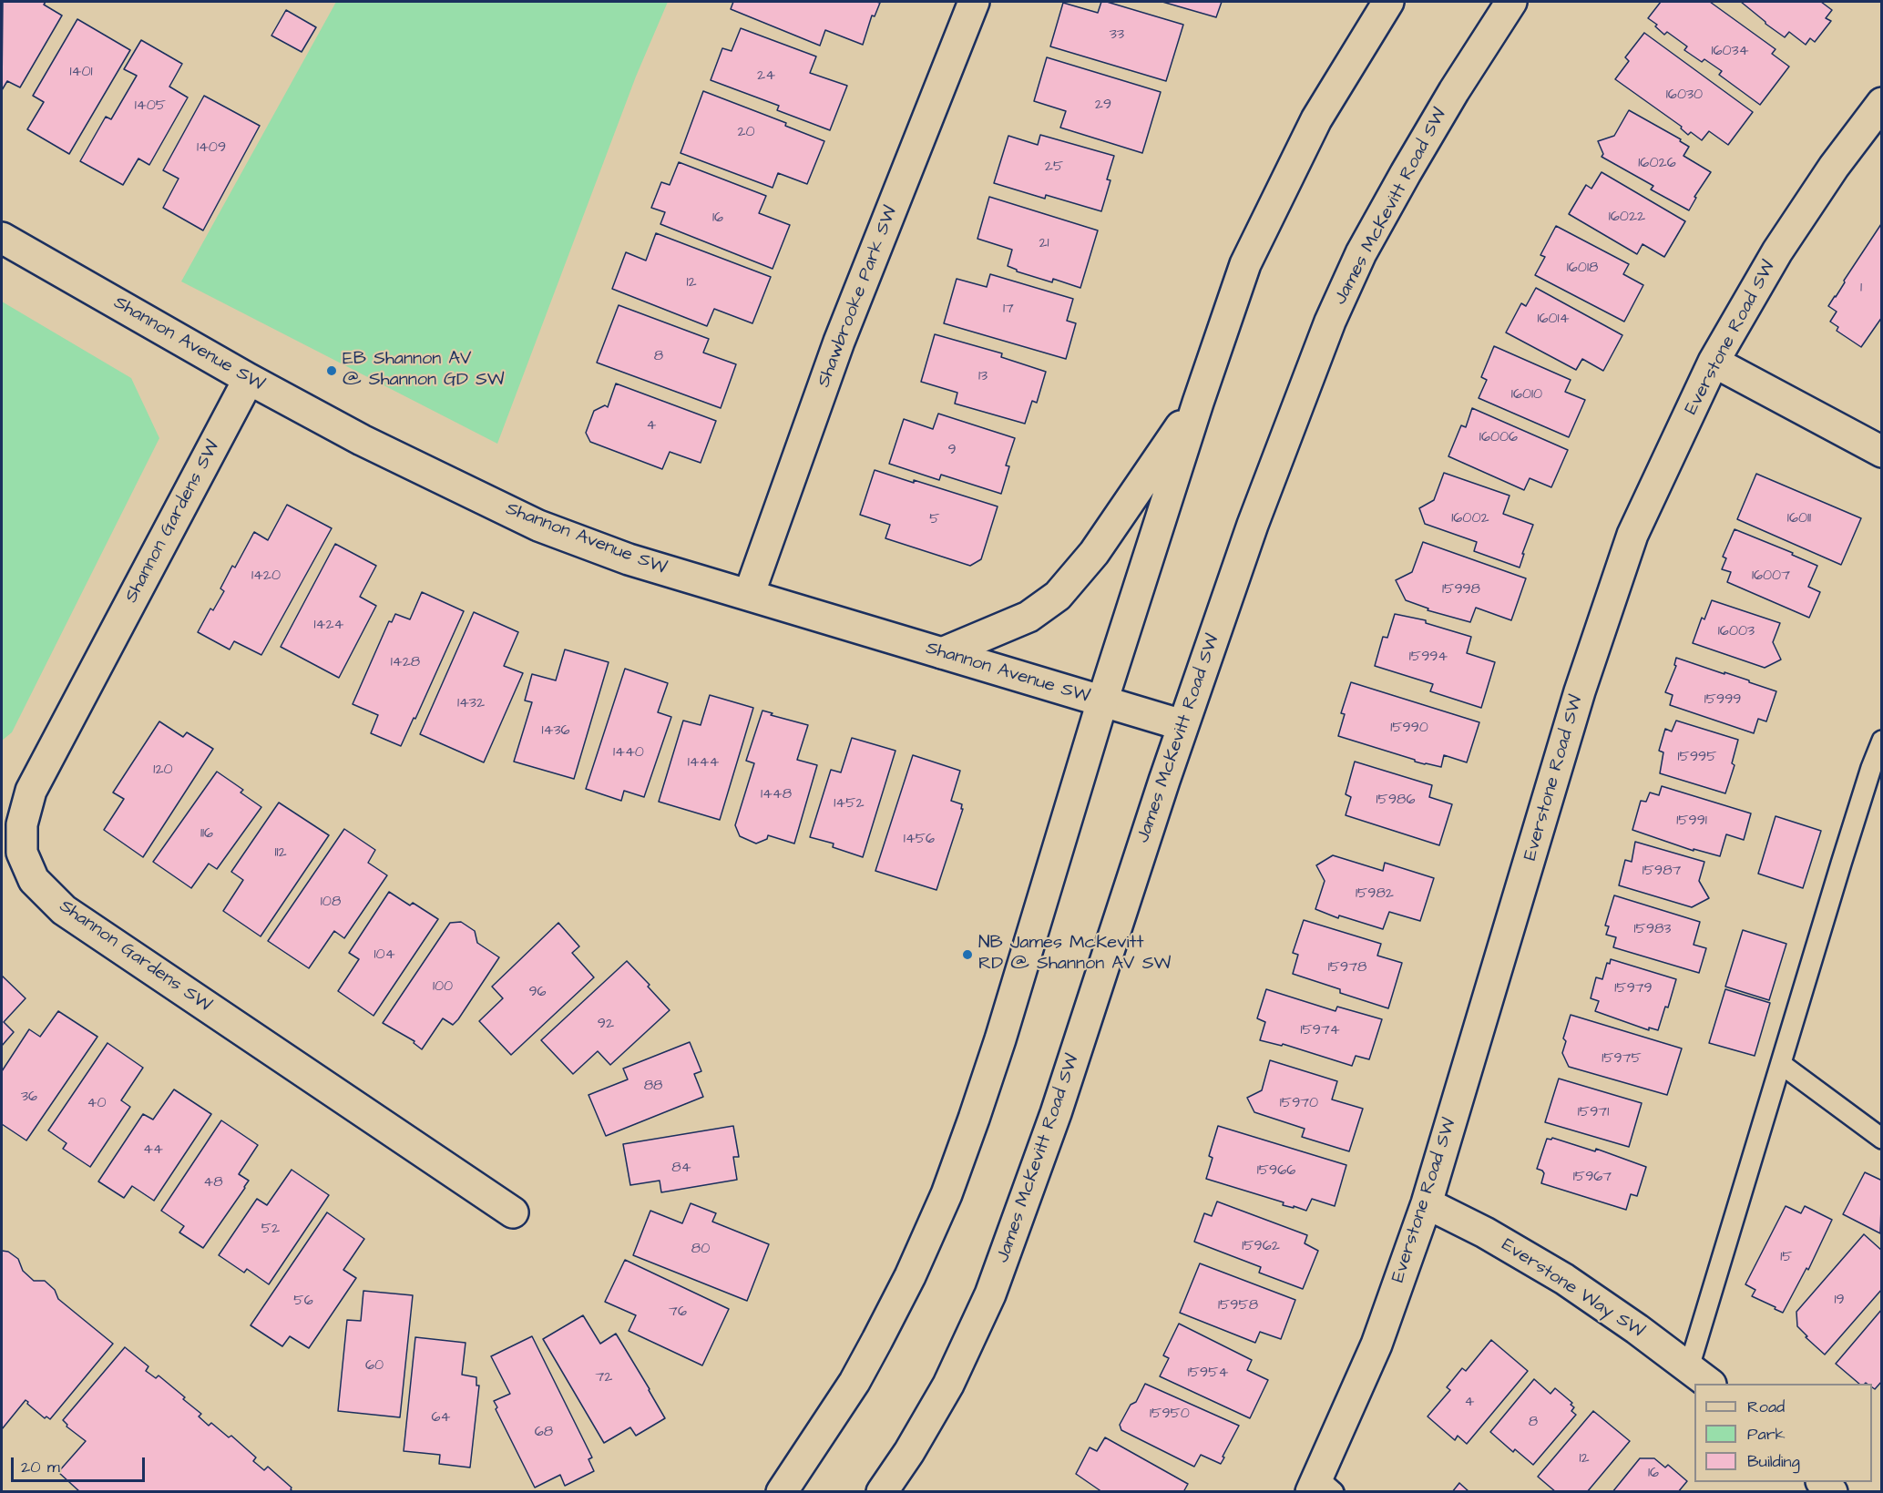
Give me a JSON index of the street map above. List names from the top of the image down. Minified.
{"streets":{"street":["James McKevitt Road SW","Shawbrooke Park SW","Everstone Road SW","Shannon Avenue SW","Shannon Gardens SW","Everstone Way SW"]},"crossings":[["James McKevitt Road SW","Shannon Avenue SW"],["Shawbrooke Park SW","Shannon Avenue SW"],["Everstone Road SW","Everstone Way SW"],["Shannon Avenue SW","Shannon Gardens SW"]],"places":["EB Shannon AV @ Shannon GD SW","NB James McKevitt RD @ Shannon AV SW"],"house_numbers":["33","16034","1401","24","16030","29","1405","20","1409","16026","25","16022","16","21","16018","12","1","17","16014","8","13","16010","4","16006","9","16002","16011","5","1420","16007","15998","1424","16003","15994","1428","15999","1432","15990","1436","1440","15995","1444","120","1448","15986","1452","15991","116","1456","112","15987","15982","108","15983","104","15978","100","15979","96","92","15974","15975","88","36","40","15970","15971","44","84","15966","15967","48","52","15962","80","15","19","56","15958","76","60","15954","72","4","15950","64","8","68","12","16"],"legend":["Road","Park","Building"],"scale_bar":"20 m"}
